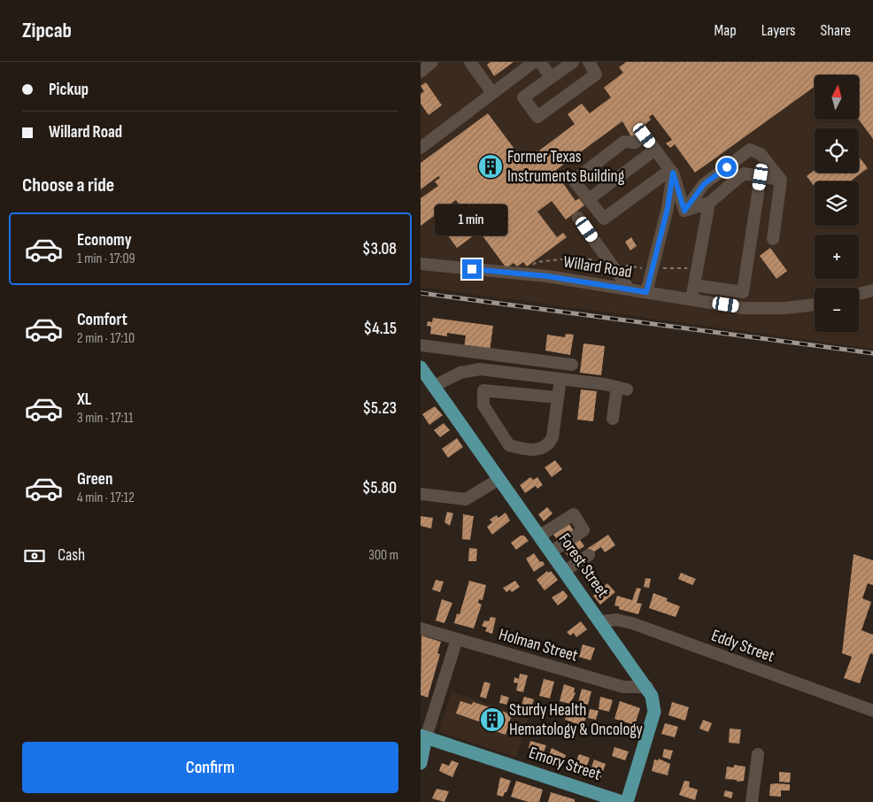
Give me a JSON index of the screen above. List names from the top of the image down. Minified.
{"streets":{"main road":["Forest Street","Emory Street"],"street":["Willard Road","Holman Street","Eddy Street"]},"crossings":[["Forest Street","Holman Street"],["Forest Street","Eddy Street"]],"places":{"building":["Former Texas Instruments Building","Sturdy Health Hematology & Oncology"]},"north":"top","page":{"header":"Zipcab","nav":["Map","Layers","Share"],"banner":["Pickup","Willard Road"],"map_buttons":["+","−"],"heading":"Choose a ride","bubble":"1 min","list":[{"name":"Economy","note":"1 min · 17:09","value":"$3.08"},{"name":"Comfort","note":"2 min · 17:10","value":"$4.15"},{"name":"XL","note":"3 min · 17:11","value":"$5.23"},{"name":"Green","note":"4 min · 17:12","value":"$5.80"}],"pay":["Cash","300 m"],"buttons":"Confirm"}}
